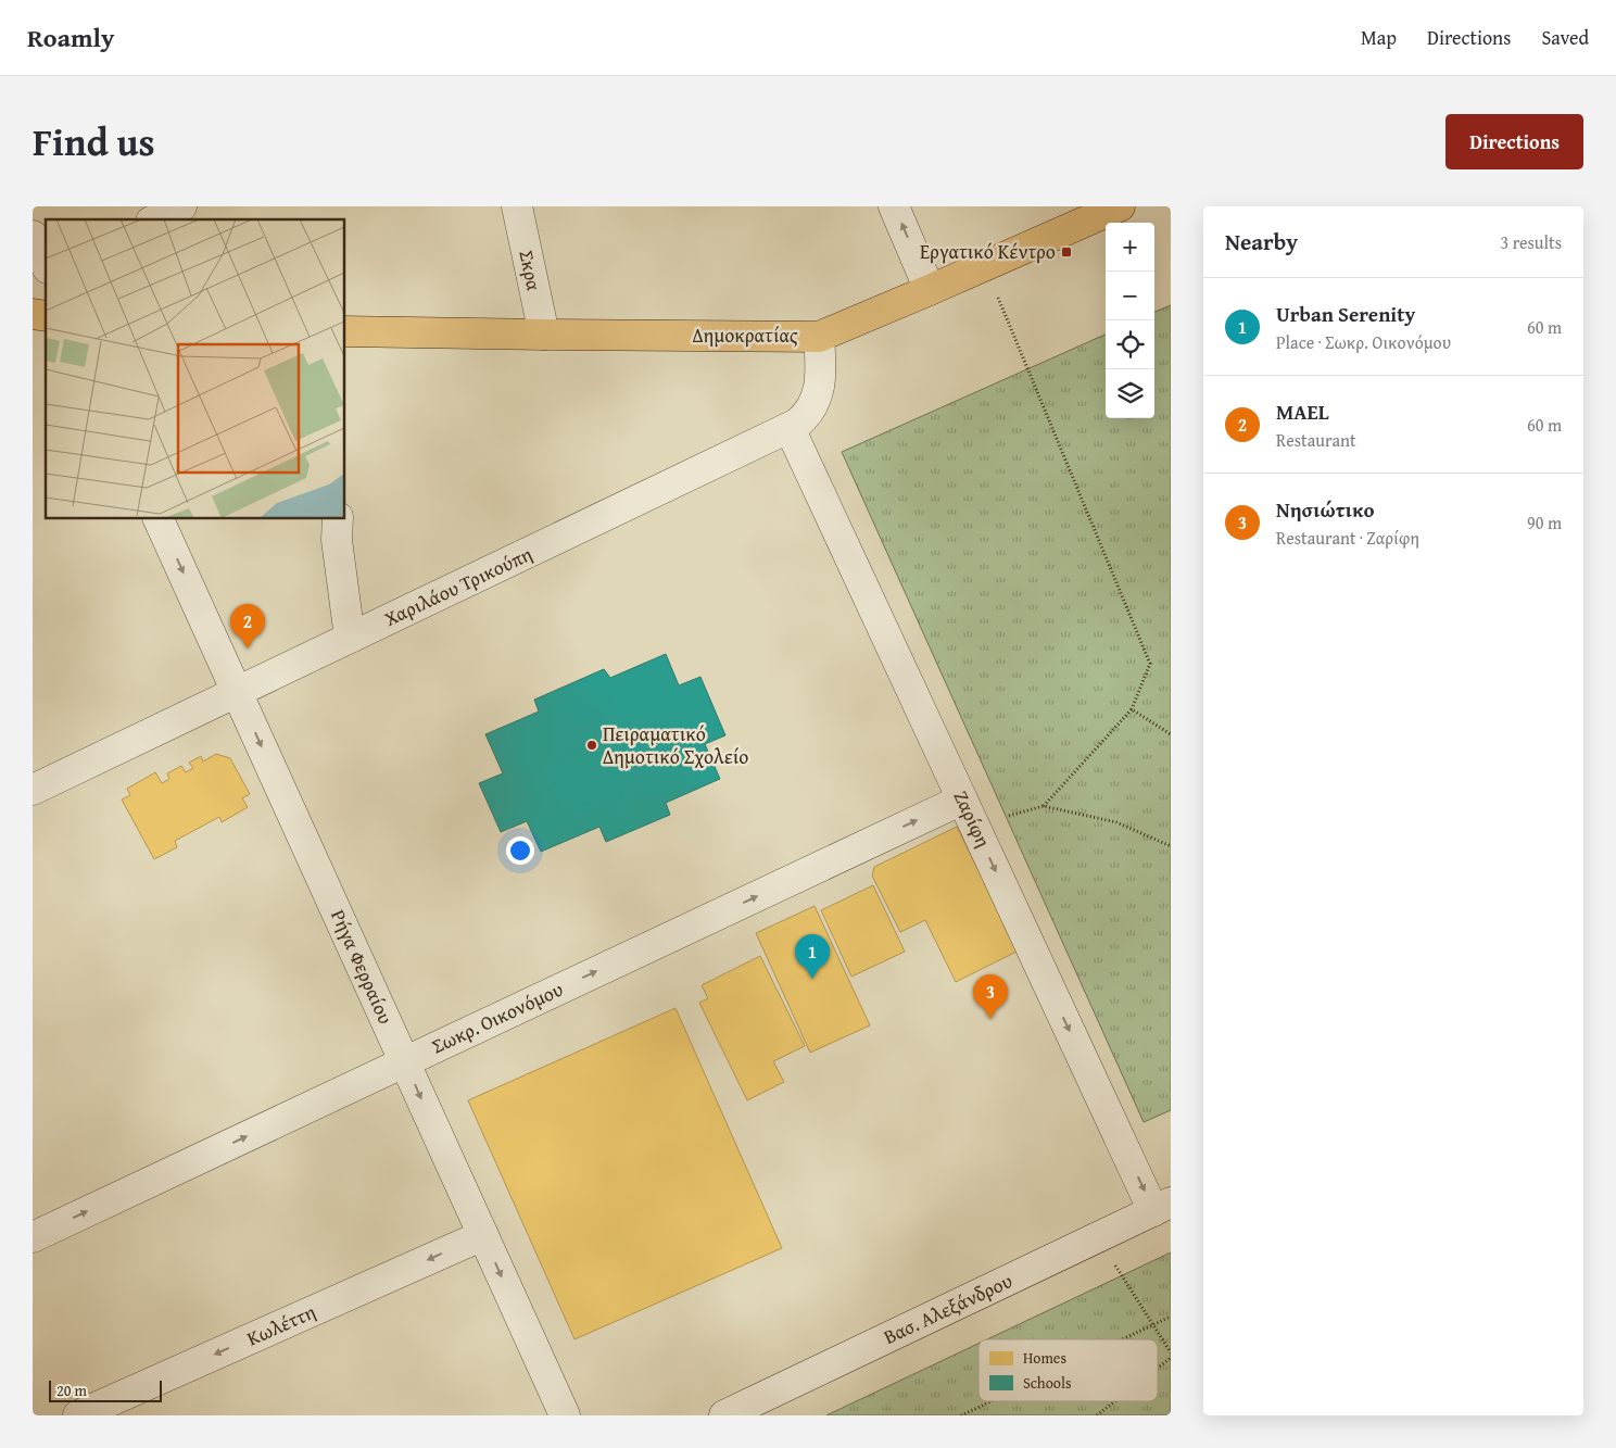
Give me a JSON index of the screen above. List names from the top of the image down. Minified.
{"streets":{"main road":["Δημοκρατίας"],"street":["Σκρα","Χαριλάου Τρικούπη","Ζαρίφη","Ρήγα Φερραίου","Σωκρ. Οικονόμου","Βασ. Αλεξάνδρου","Κωλέττη"]},"crossings":[["Σκρα","Δημοκρατίας"],["Δημοκρατίας","Χαριλάου Τρικούπη"],["Χαριλάου Τρικούπη","Ζαρίφη"],["Χαριλάου Τρικούπη","Ρήγα Φερραίου"],["Ζαρίφη","Σωκρ. Οικονόμου"],["Ζαρίφη","Βασ. Αλεξάνδρου"],["Ρήγα Φερραίου","Σωκρ. Οικονόμου"],["Ρήγα Φερραίου","Κωλέττη"]],"one_way":["Ζαρίφη","Ρήγα Φερραίου","Σωκρ. Οικονόμου","Κωλέττη"],"places":{"transit":["Εργατικό Κέντρο"],"other":["Πειραματικό Δημοτικό Σχολείο"]},"legend":["Homes","Schools"],"scale_bar":"20 m","page":{"header":"Roamly","nav":["Map","Directions","Saved"],"title":"Find us","buttons":"Directions","heading":["Nearby","3 results"],"map_buttons":["+","−"],"list":[{"mark":"1","name":"Urban Serenity","note":"Place · Σωκρ. Οικονόμου","value":"60 m"},{"mark":"2","name":"MAEL","note":"Restaurant","value":"60 m"},{"mark":"3","name":"Νησιώτικο","note":"Restaurant · Ζαρίφη","value":"90 m"}],"pins":["2","1","3"],"scale":"20 m"}}
